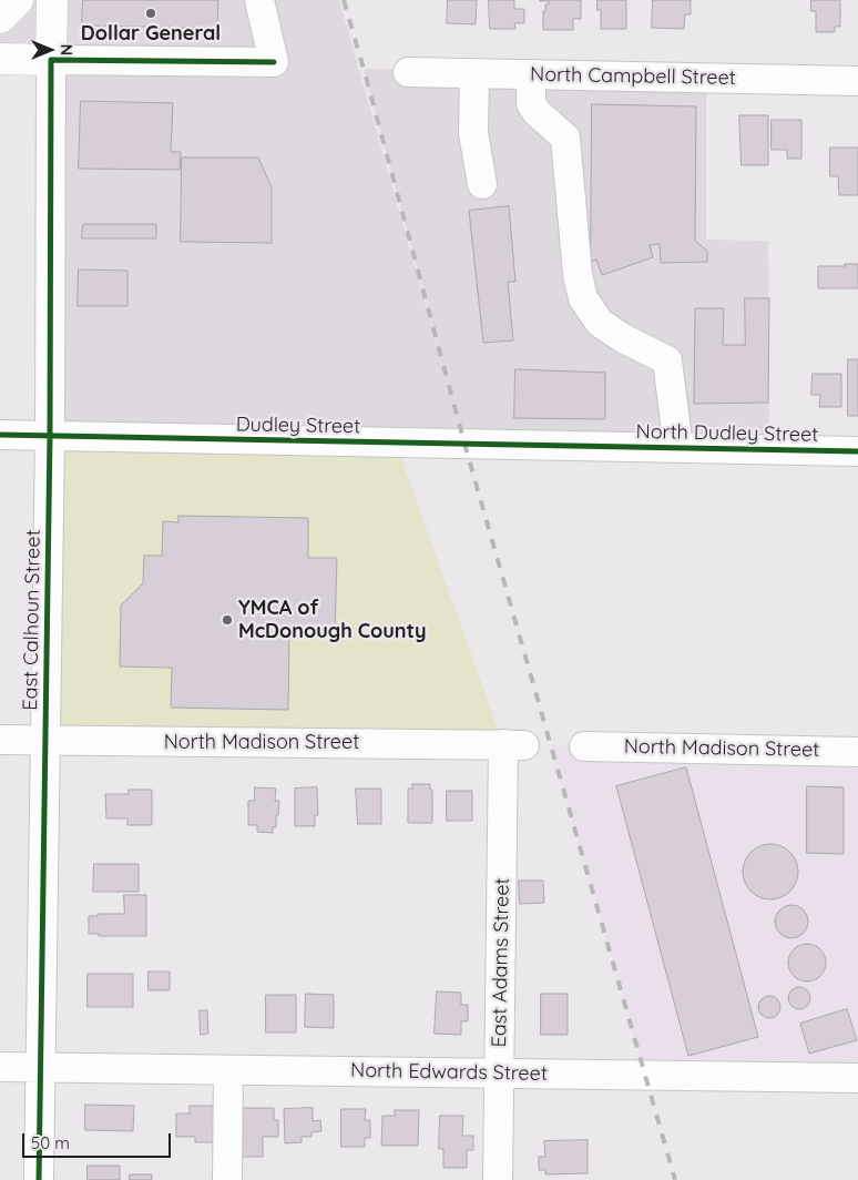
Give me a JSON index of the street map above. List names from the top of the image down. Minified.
{"streets":{"highway":["East Calhoun Street"],"street":["North Campbell Street","Dudley Street","North Dudley Street","North Madison Street","East Adams Street","North Edwards Street"]},"crossings":[["Dudley Street","North Dudley Street"],["Dudley Street","East Calhoun Street"],["East Calhoun Street","North Madison Street"],["East Calhoun Street","North Edwards Street"],["North Madison Street","East Adams Street"],["East Adams Street","North Edwards Street"]],"places":["Dollar General","YMCA of McDonough County"],"scale_bar":"50 m","north":"right"}
